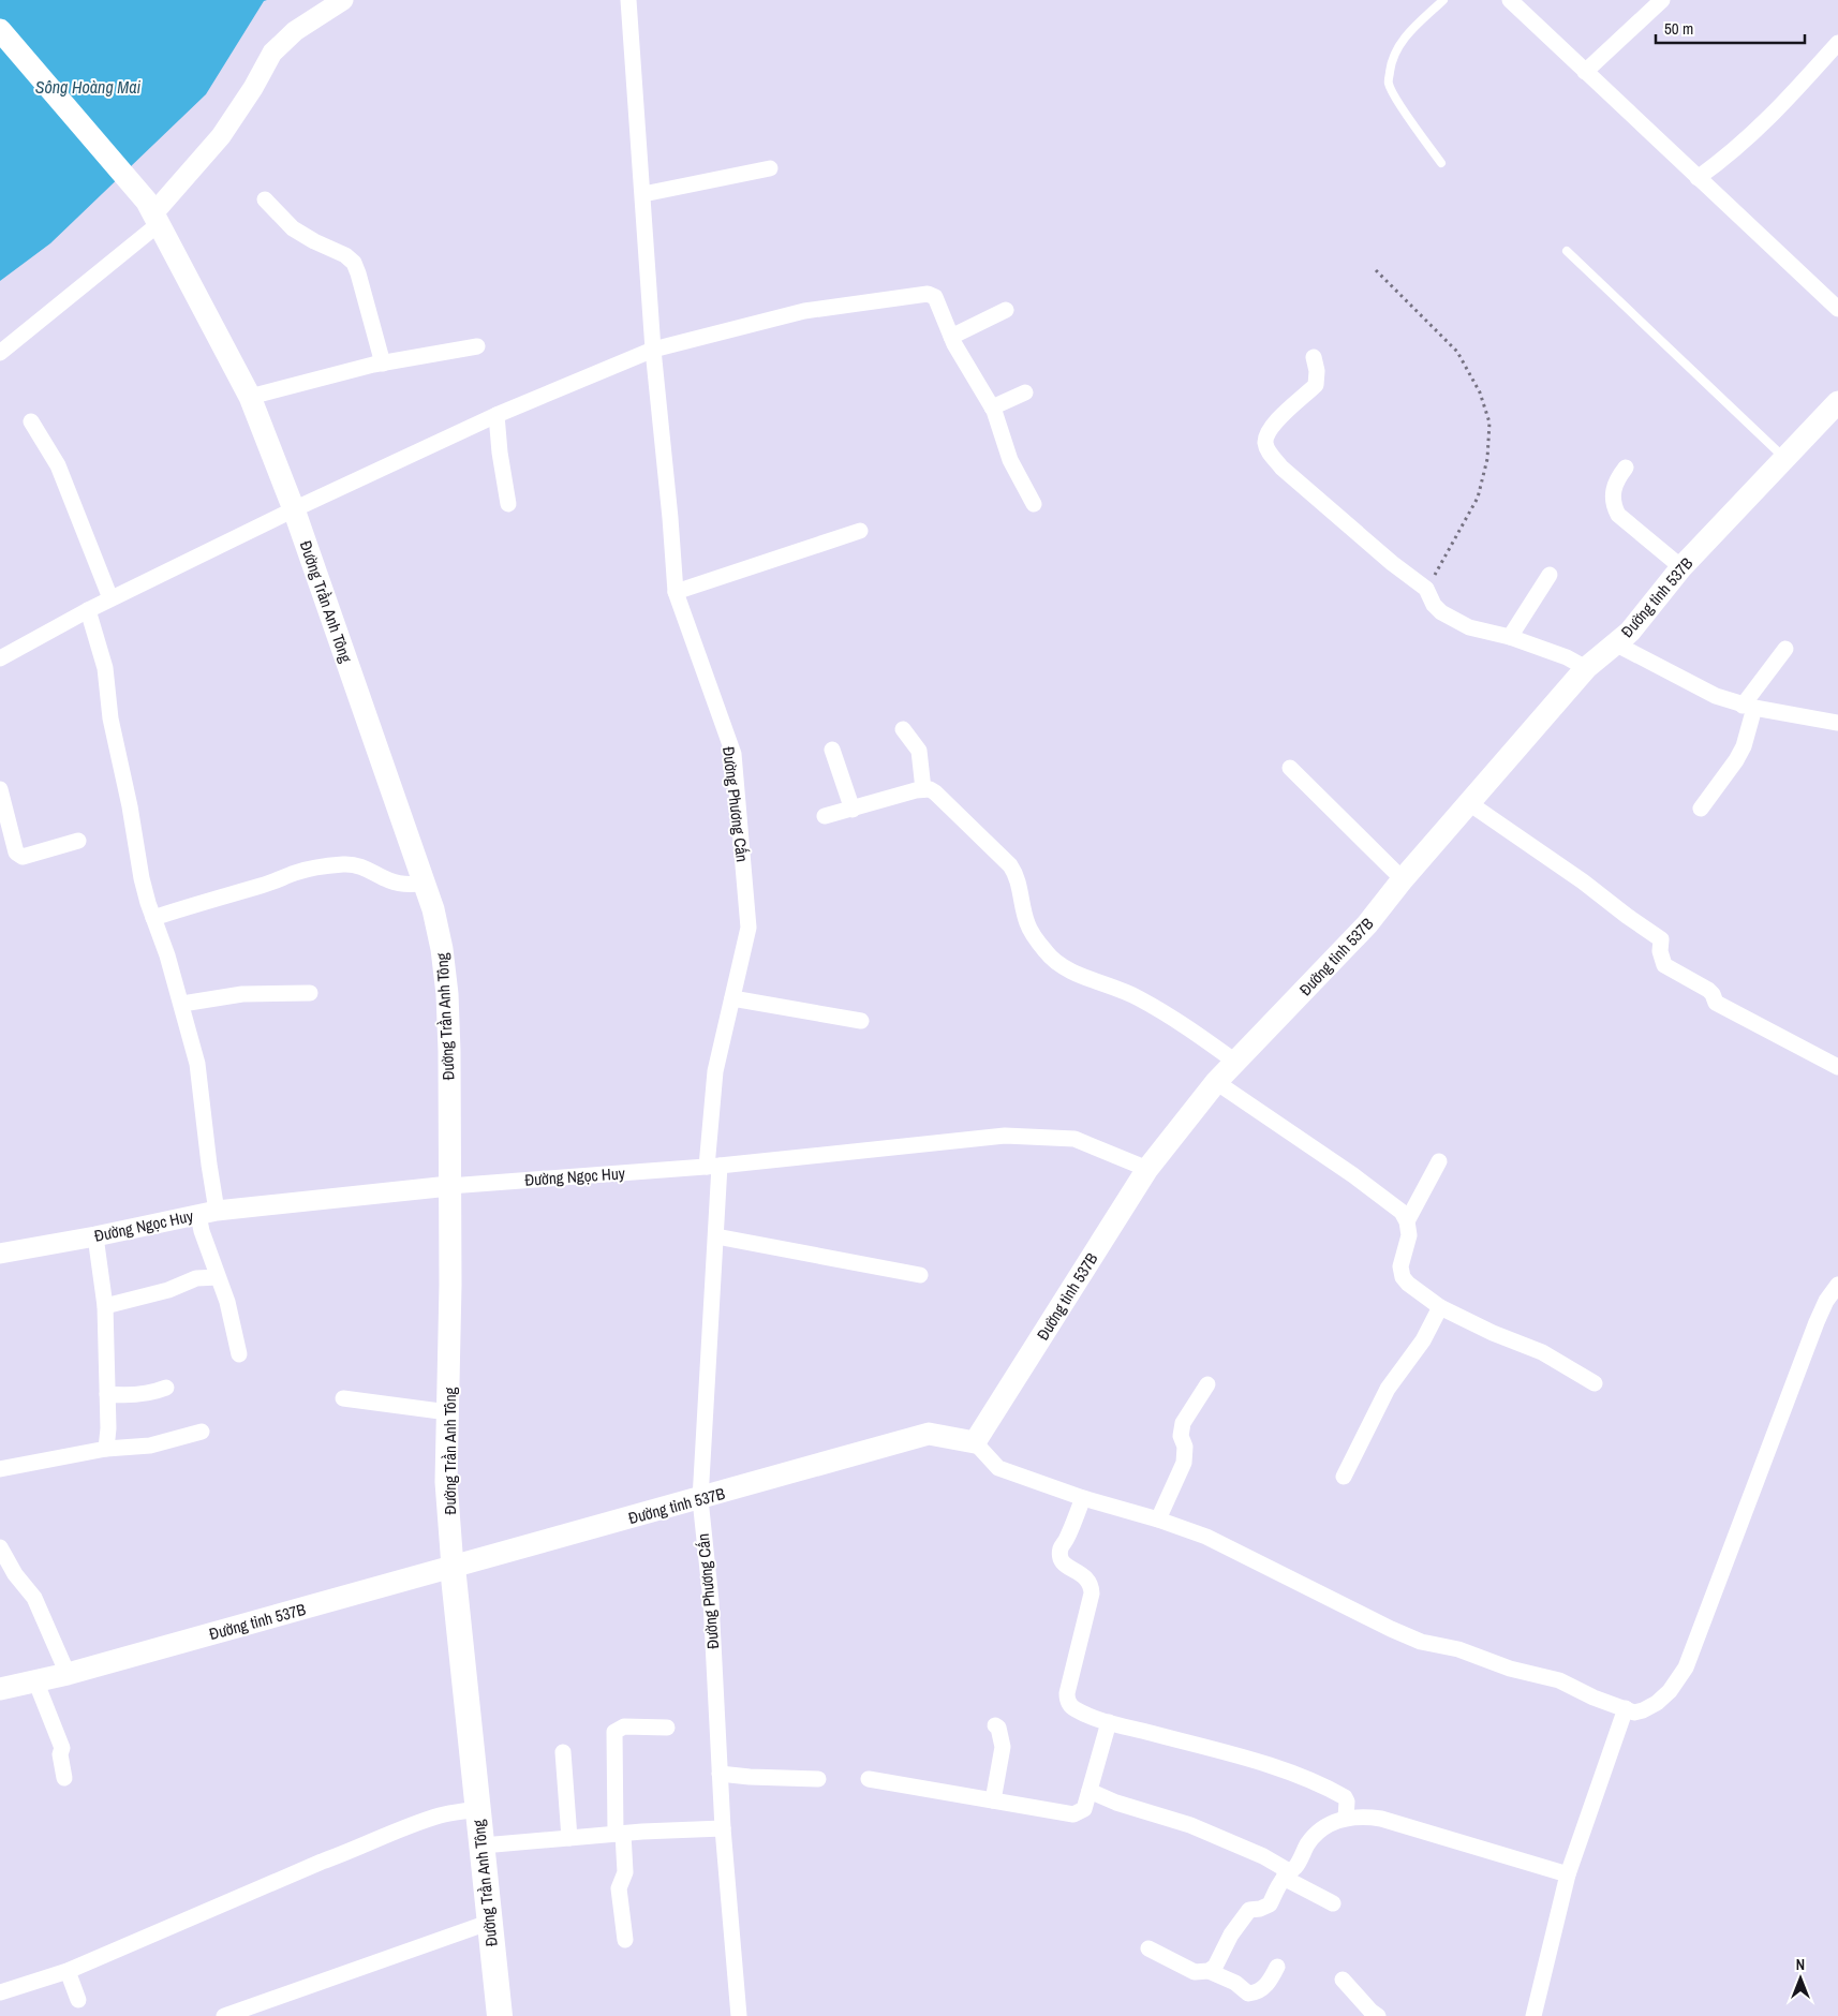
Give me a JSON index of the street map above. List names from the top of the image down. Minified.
{"streets":{"main road":["Đường tỉnh 537B","Đường Trần Anh Tông"],"street":["Đường Phương Cấn","Đường Ngọc Huy"]},"crossings":[["Đường tỉnh 537B","Đường Trần Anh Tông"],["Đường tỉnh 537B","Đường Phương Cấn"],["Đường tỉnh 537B","Đường Ngọc Huy"],["Đường Trần Anh Tông","Đường Ngọc Huy"],["Đường Phương Cấn","Đường Ngọc Huy"]],"water":["Sông Hoàng Mai"],"scale_bar":"50 m","north":"top"}
